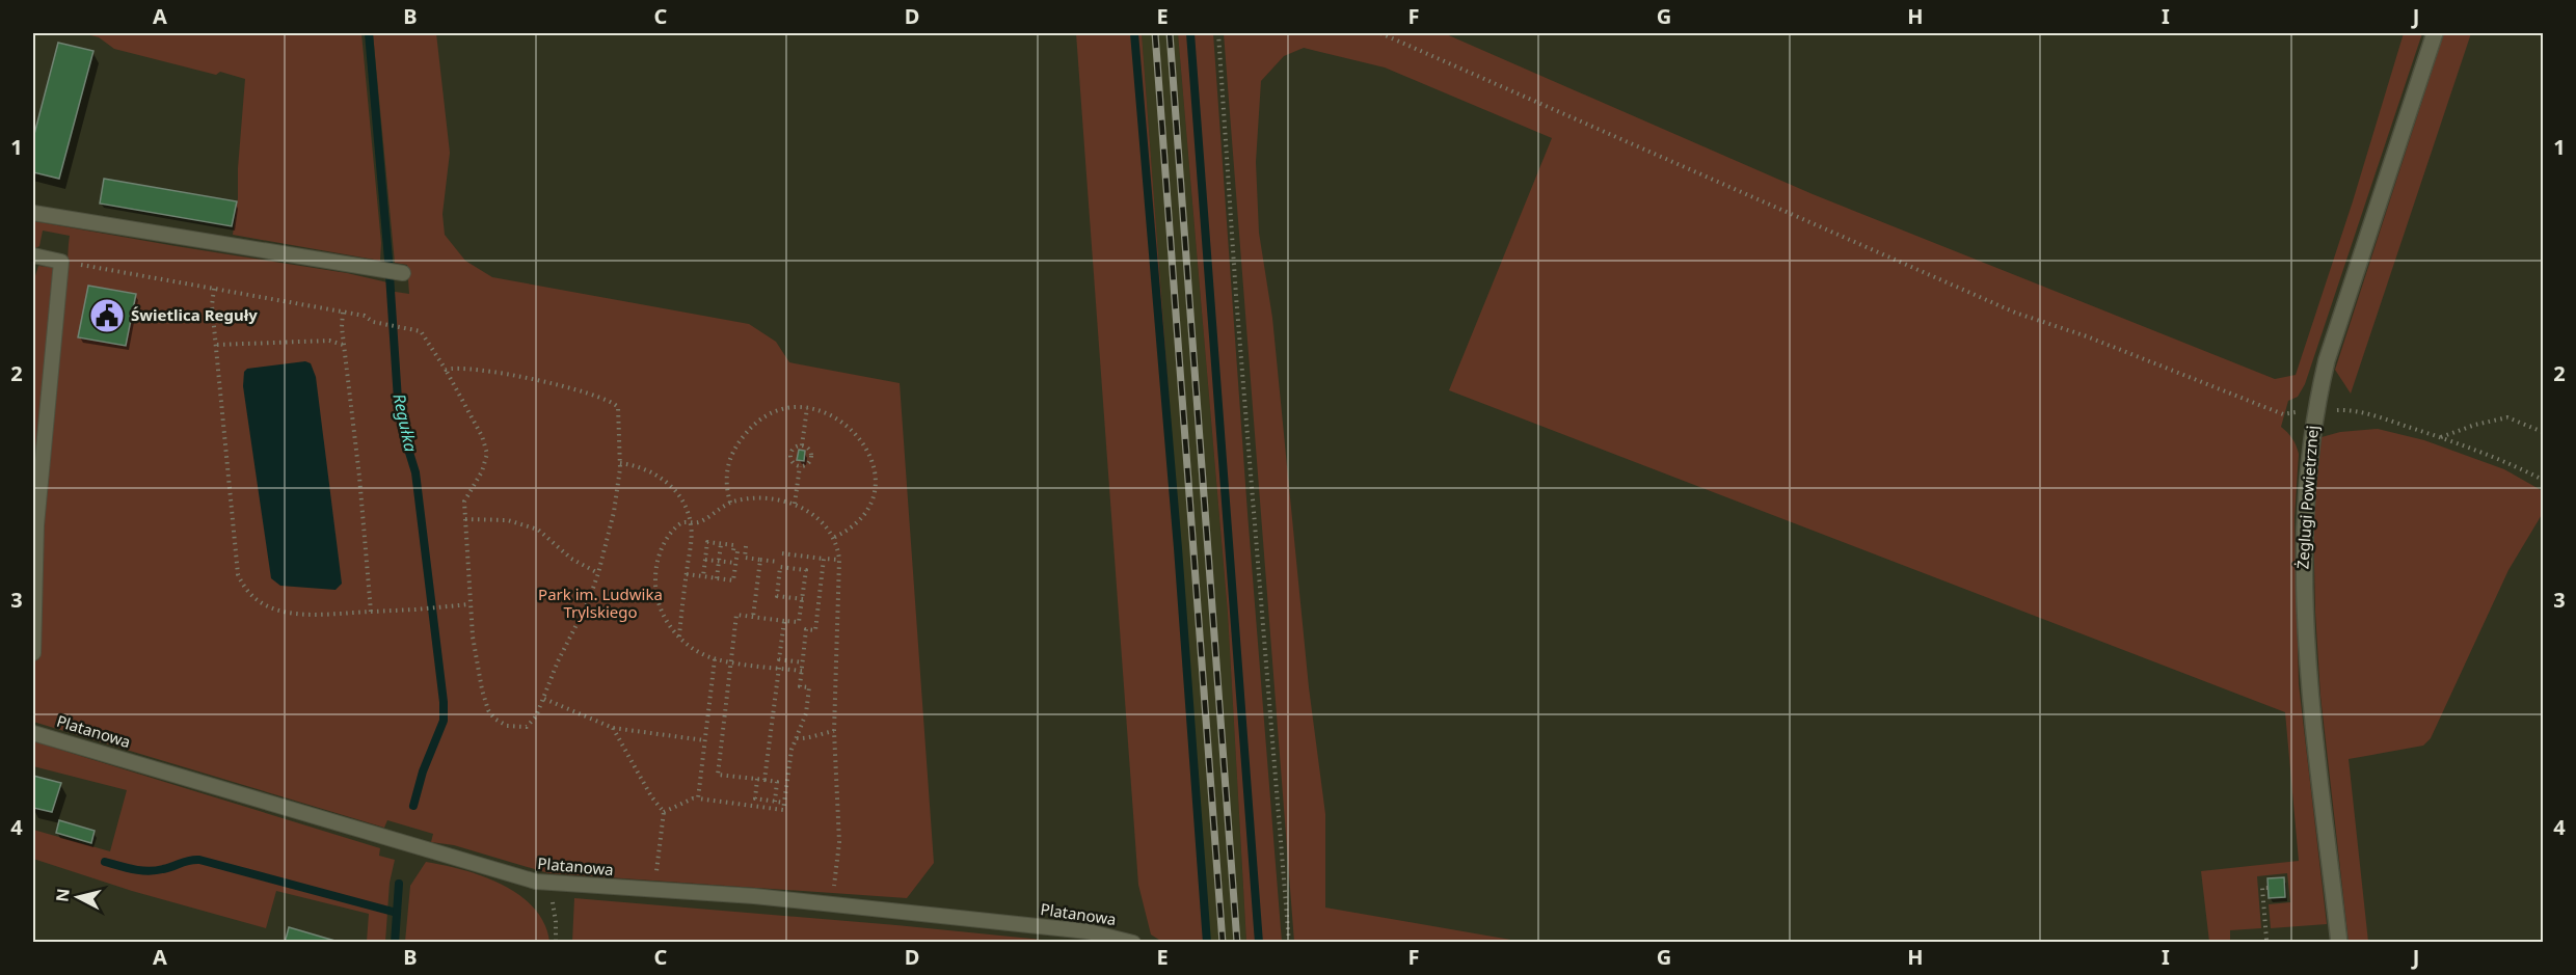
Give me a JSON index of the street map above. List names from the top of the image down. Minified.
{"streets":{"street":["Żeglugi Powietrznej"],"lane":["Platanowa"]},"water":["Regułka"],"parks":["Park im. Ludwika Trylskiego"],"places":{"public building":["Świetlica Reguły"]},"north":"left","grid":{"columns":["A","B","C","D","E","F","G","H","I","J"],"rows":["1","2","3","4"]}}
